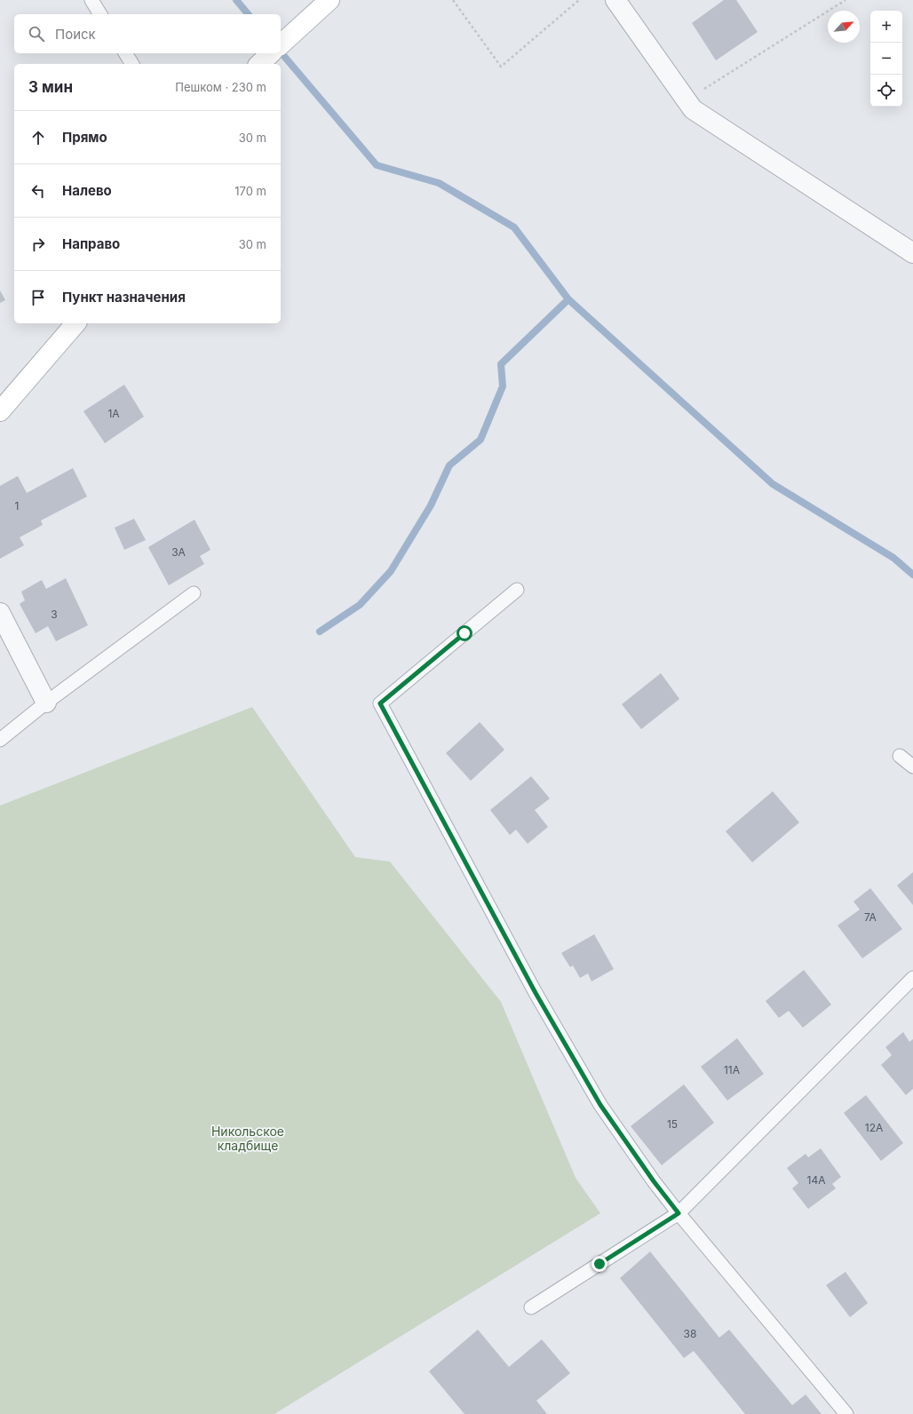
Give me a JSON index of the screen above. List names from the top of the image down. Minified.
{"parks":["Никольское кладбище"],"house_numbers":["1А","1","3А","3","7А","11А","15","12А","14А","38"],"north":"top right","page":{"map_buttons":["+","−"],"search":"Поиск","heading":["3 мин","Пешком · 230 m"],"list":[["Прямо","30 m"],["Налево","170 m"],["Направо","30 m"],"Пункт назначения"]}}
